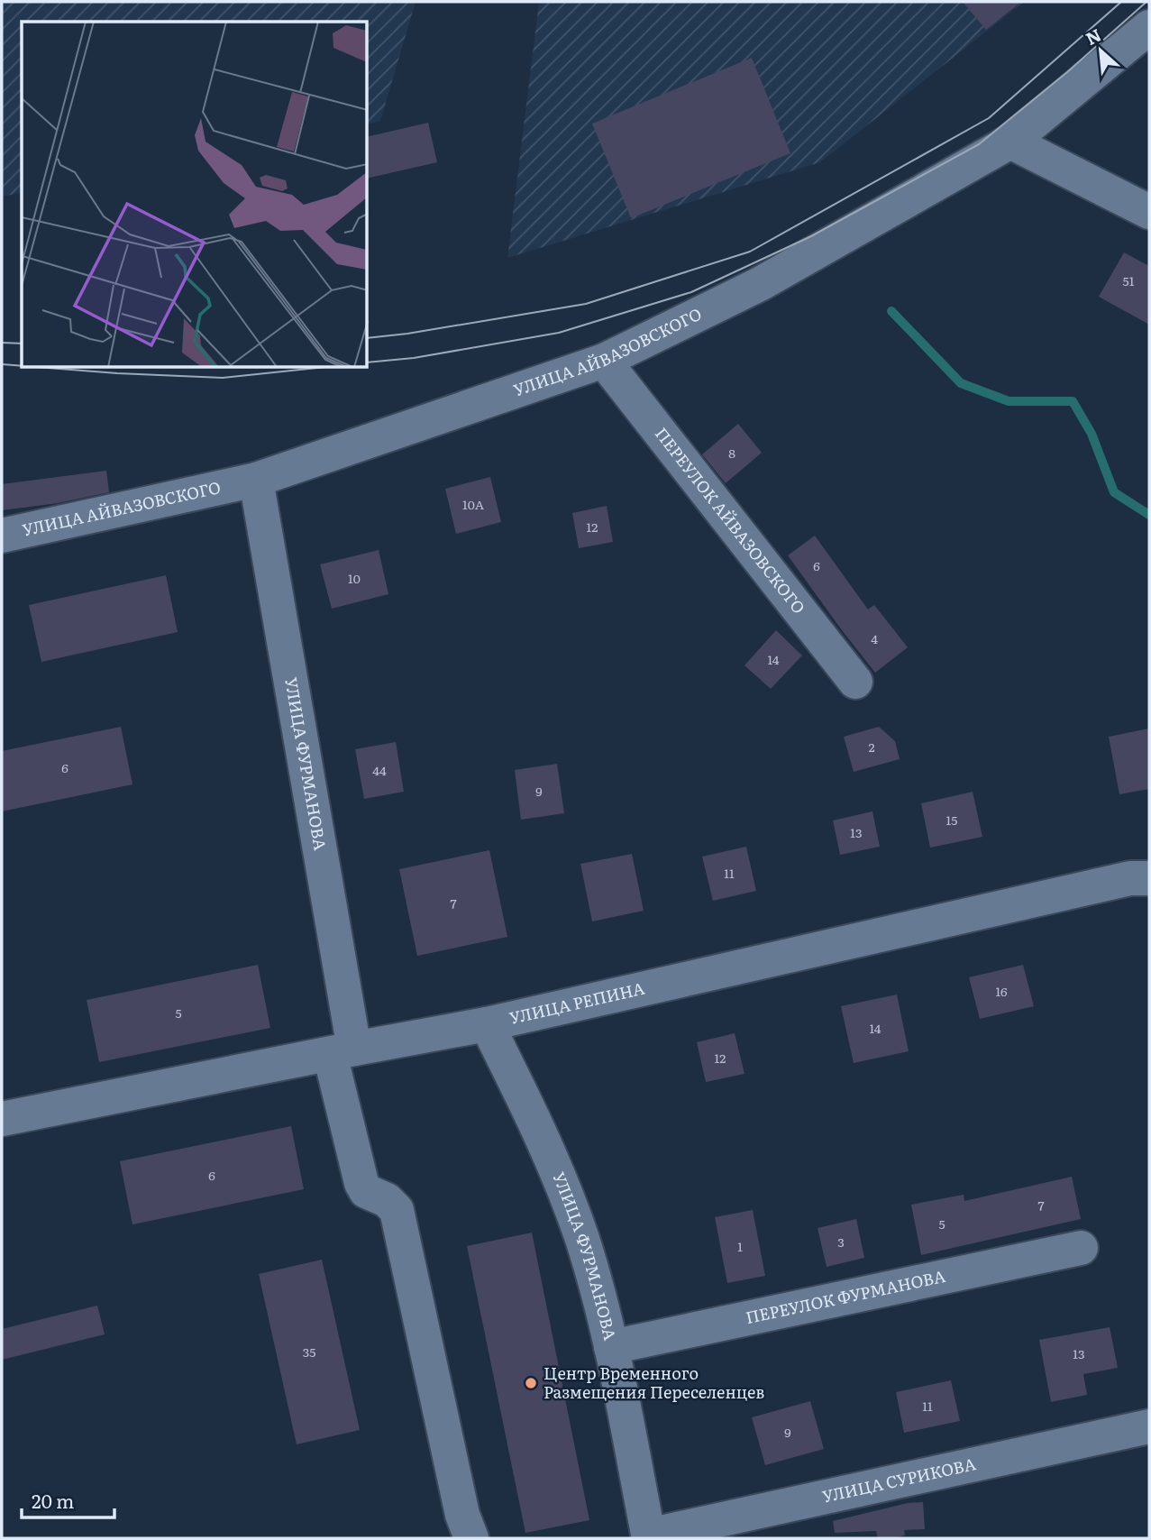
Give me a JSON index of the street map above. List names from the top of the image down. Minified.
{"streets":{"street":["УЛИЦА АЙВАЗОВСКОГО","ПЕРЕУЛОК АЙВАЗОВСКОГО","УЛИЦА ФУРМАНОВА","УЛИЦА РЕПИНА","ПЕРЕУЛОК ФУРМАНОВА","УЛИЦА СУРИКОВА"]},"crossings":[["УЛИЦА АЙВАЗОВСКОГО","ПЕРЕУЛОК АЙВАЗОВСКОГО"],["УЛИЦА АЙВАЗОВСКОГО","УЛИЦА ФУРМАНОВА"],["УЛИЦА ФУРМАНОВА","УЛИЦА РЕПИНА"],["УЛИЦА ФУРМАНОВА","ПЕРЕУЛОК ФУРМАНОВА"],["УЛИЦА ФУРМАНОВА","УЛИЦА СУРИКОВА"]],"places":["Центр Временного Размещения Переселенцев"],"house_numbers":["51","8","10А","12","6","10","4","14","2","6","44","9","15","13","11","7","16","5","14","12","6","7","5","3","1","35","13","11","9"],"scale_bar":"20 m","north":"top left"}
